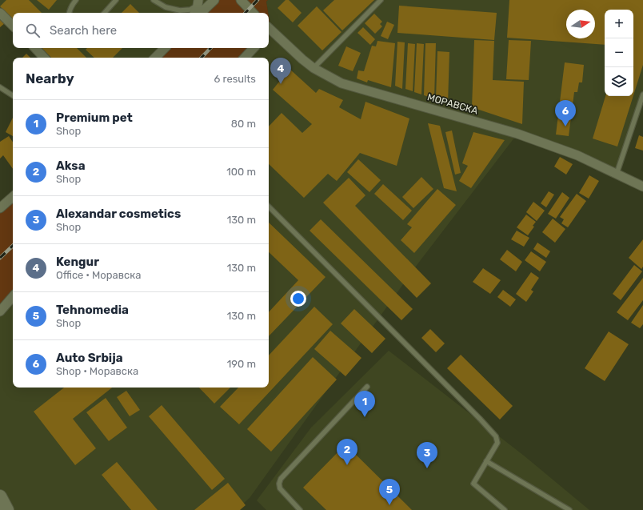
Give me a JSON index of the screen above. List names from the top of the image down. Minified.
{"streets":{"street":["МОРАВСКА"]},"north":"right","page":{"map_buttons":["+","−"],"search":"Search here","pins":["4","6","1","2","3","5"],"heading":["Nearby","6 results"],"list":[{"mark":"1","name":"Premium pet","note":"Shop","value":"80 m"},{"mark":"2","name":"Aksa","note":"Shop","value":"100 m"},{"mark":"3","name":"Alexandar cosmetics","note":"Shop","value":"130 m"},{"mark":"4","name":"Kengur","note":"Office · Моравска","value":"130 m"},{"mark":"5","name":"Tehnomedia","note":"Shop","value":"130 m"},{"mark":"6","name":"Auto Srbija","note":"Shop · Моравска","value":"190 m"}]}}
